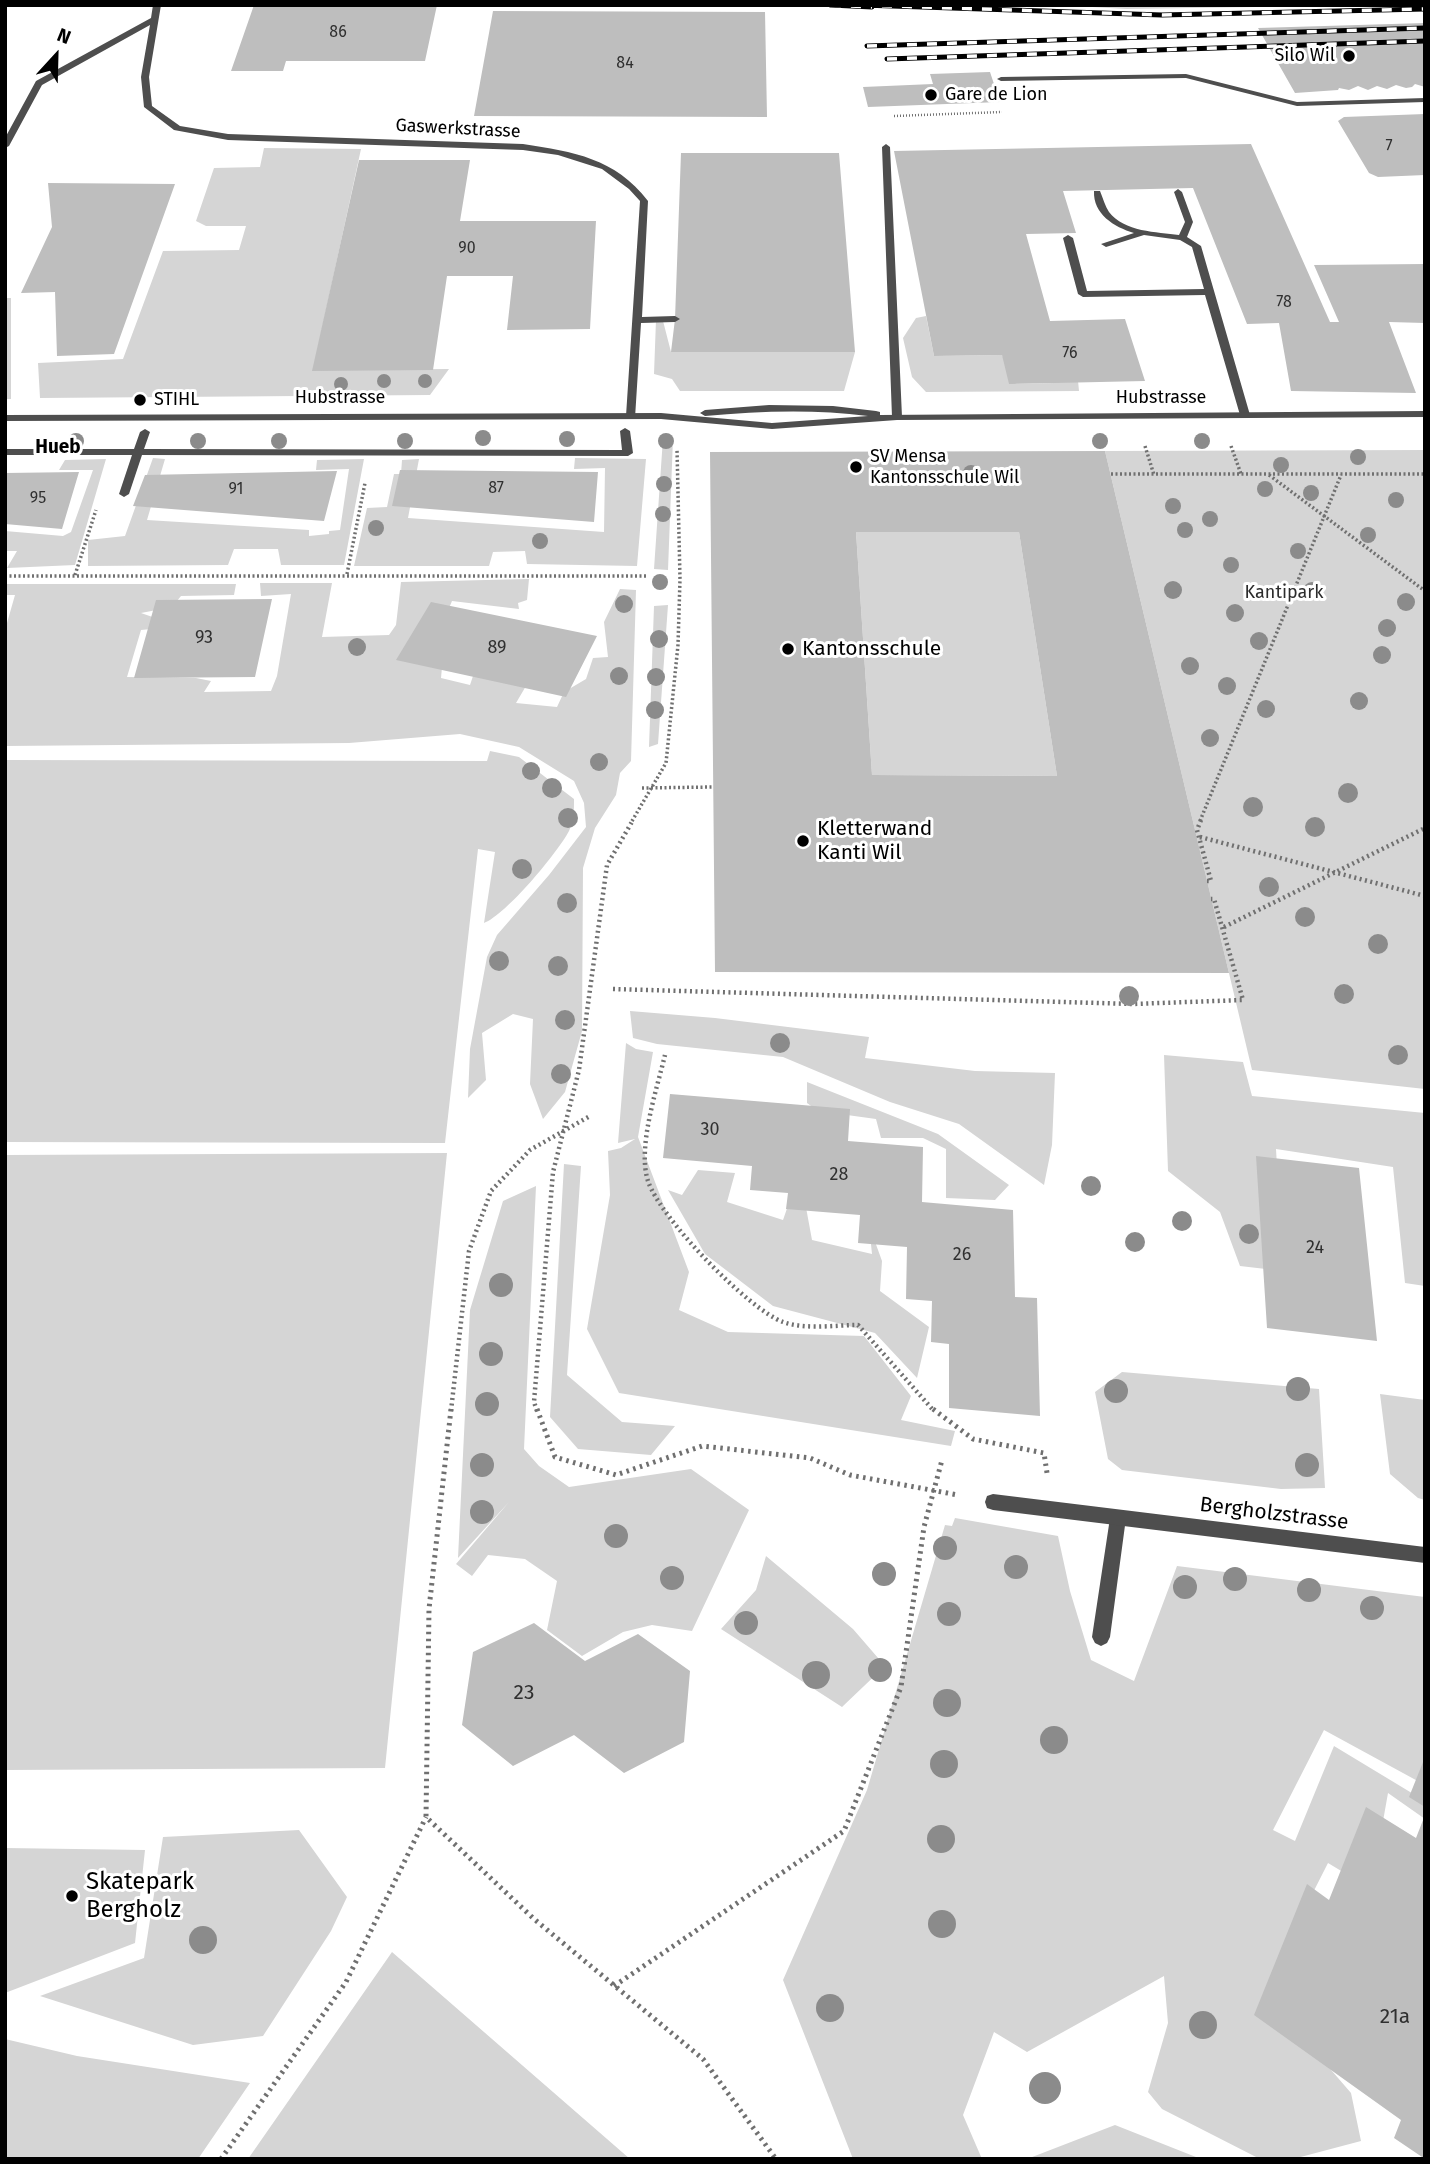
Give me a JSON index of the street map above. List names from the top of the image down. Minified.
{"streets":{"street":["Gaswerkstrasse","Hubstrasse","Bergholzstrasse"]},"crossings":[["Gaswerkstrasse","Hubstrasse"]],"districts":["Hueb"],"parks":["Kantipark"],"places":["Silo Wil","Gare de Lion","STIHL","SV Mensa Kantonsschule Wil","Kantonsschule","Kletterwand Kanti Wil","Skatepark Bergholz"],"house_numbers":["86","84","7","90","78","76","87","91","95","93","89","30","28","24","26","23","21a"],"north":"top"}
